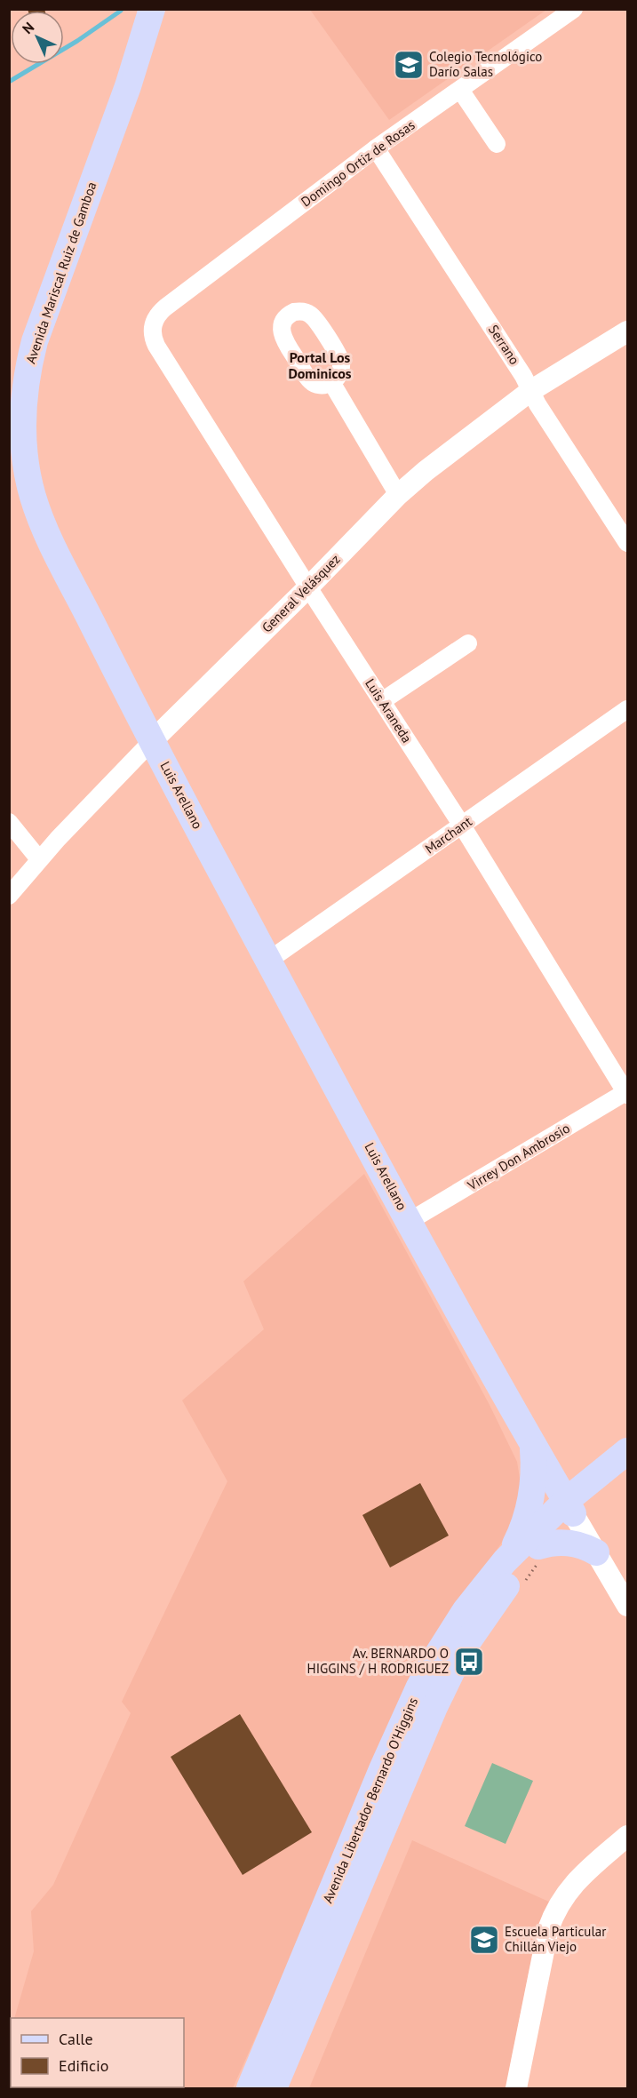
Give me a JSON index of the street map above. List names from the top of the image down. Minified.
{"streets":{"main road":["Avenida Mariscal Ruiz de Gamboa","Luis Arellano","Avenida Libertador Bernardo O'Higgins"],"street":["Domingo Ortiz de Rosas","Serrano","General Velásquez","Luis Araneda","Marchant","Virrey Don Ambrosio"]},"crossings":[["Domingo Ortiz de Rosas","Serrano"],["Domingo Ortiz de Rosas","Luis Araneda"],["Avenida Mariscal Ruiz de Gamboa","General Velásquez"],["Avenida Mariscal Ruiz de Gamboa","Luis Arellano"],["Serrano","General Velásquez"],["General Velásquez","Luis Araneda"],["General Velásquez","Luis Arellano"],["Luis Araneda","Marchant"],["Luis Araneda","Virrey Don Ambrosio"],["Luis Arellano","Marchant"],["Luis Arellano","Virrey Don Ambrosio"],["Luis Arellano","Avenida Libertador Bernardo O'Higgins"]],"districts":["Portal Los Dominicos"],"places":{"school or university":["Colegio Tecnológico Darío Salas","Escuela Particular Chillán Viejo"],"bus stop":["Av. BERNARDO O HIGGINS / H RODRIGUEZ"]},"legend":["Calle","Edificio"],"north":"top left"}
